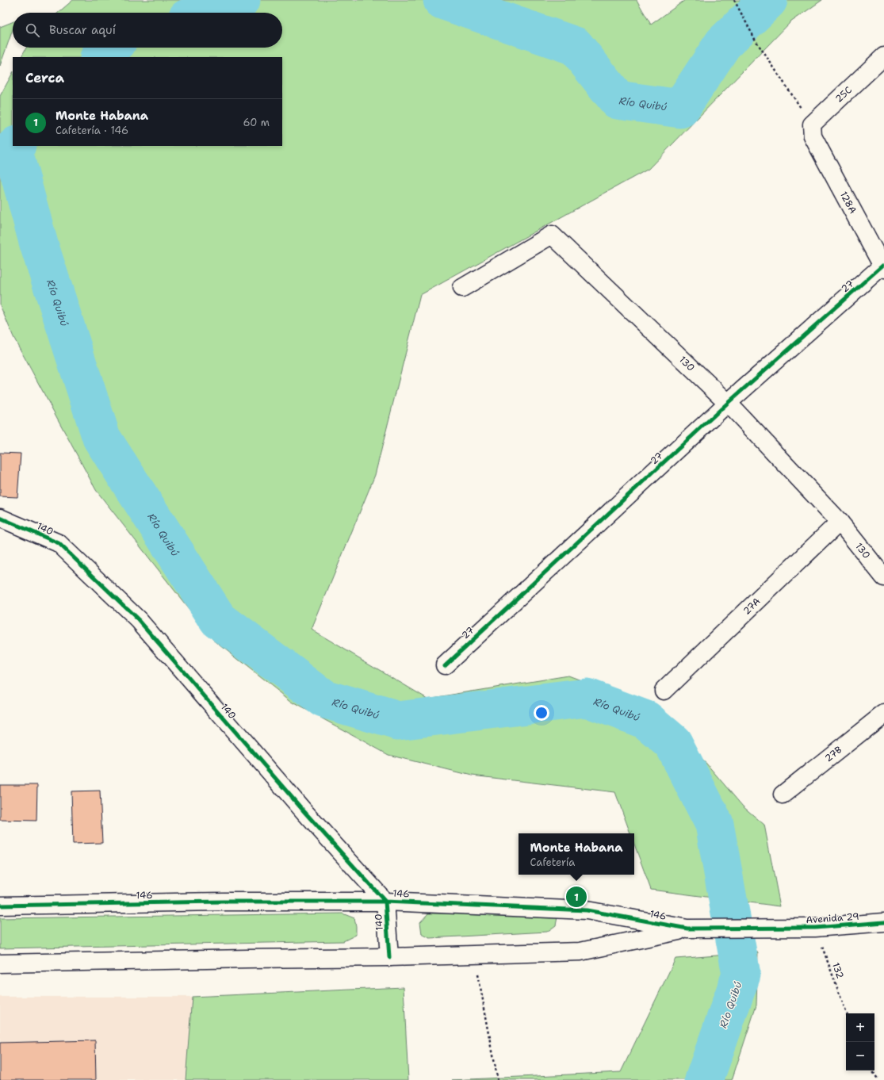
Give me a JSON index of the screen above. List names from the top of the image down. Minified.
{"streets":{"street":["25C","128A","27","130","140","27A","27B","146","Avenida 29"],"path":["132"]},"crossings":[["25C","128A"],["128A","27"],["27","130"],["130","27A"],["140","146"],["146","Avenida 29"],["Avenida 29","132"]],"water":["Río Quibú"],"page":{"search":"Buscar aquí","heading":"Cerca","list":[{"mark":"1","name":"Monte Habana","note":"Cafetería · 146","value":"60 m"}],"popup":["Monte Habana","Cafetería"],"pins":"1","map_buttons":["+","−"]}}
